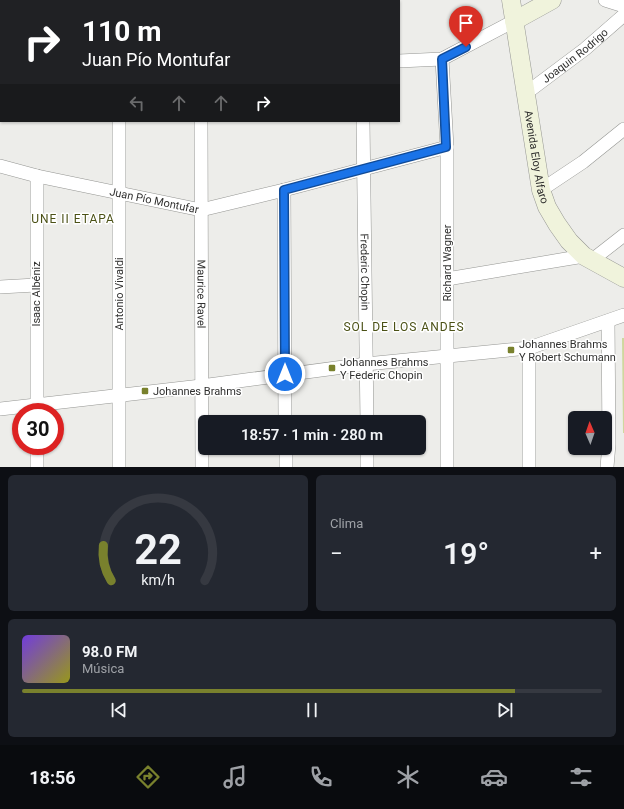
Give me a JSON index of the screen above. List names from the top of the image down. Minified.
{"streets":{"street":["Joaquin Rodrigo","Avenida Eloy Alfaro","Juan Pío Montufar","Richard Wagner","Frederic Chopin","Isaac Albéniz","Antonio Vivaldi","Maurice Ravel"]},"crossings":[["Joaquin Rodrigo","Avenida Eloy Alfaro"],["Juan Pío Montufar","Richard Wagner"],["Juan Pío Montufar","Frederic Chopin"],["Juan Pío Montufar","Isaac Albéniz"],["Juan Pío Montufar","Antonio Vivaldi"],["Juan Pío Montufar","Maurice Ravel"]],"districts":["UNE II ETAPA","SOL DE LOS ANDES"],"places":{"transit":["Johannes Brahms Y Robert Schumann","Johannes Brahms Y Federic Chopin","Johannes Brahms"]},"north":"top","page":{"turn":["110 m","Juan Pío Montufar"],"limit":"30","trip":"18:57 · 1 min · 280 m","tile":"Clima","heat":["−","19°","+"],"song":["98.0 FM","Música"],"tabs":"18:56","gauge":["22","km/h"]}}
